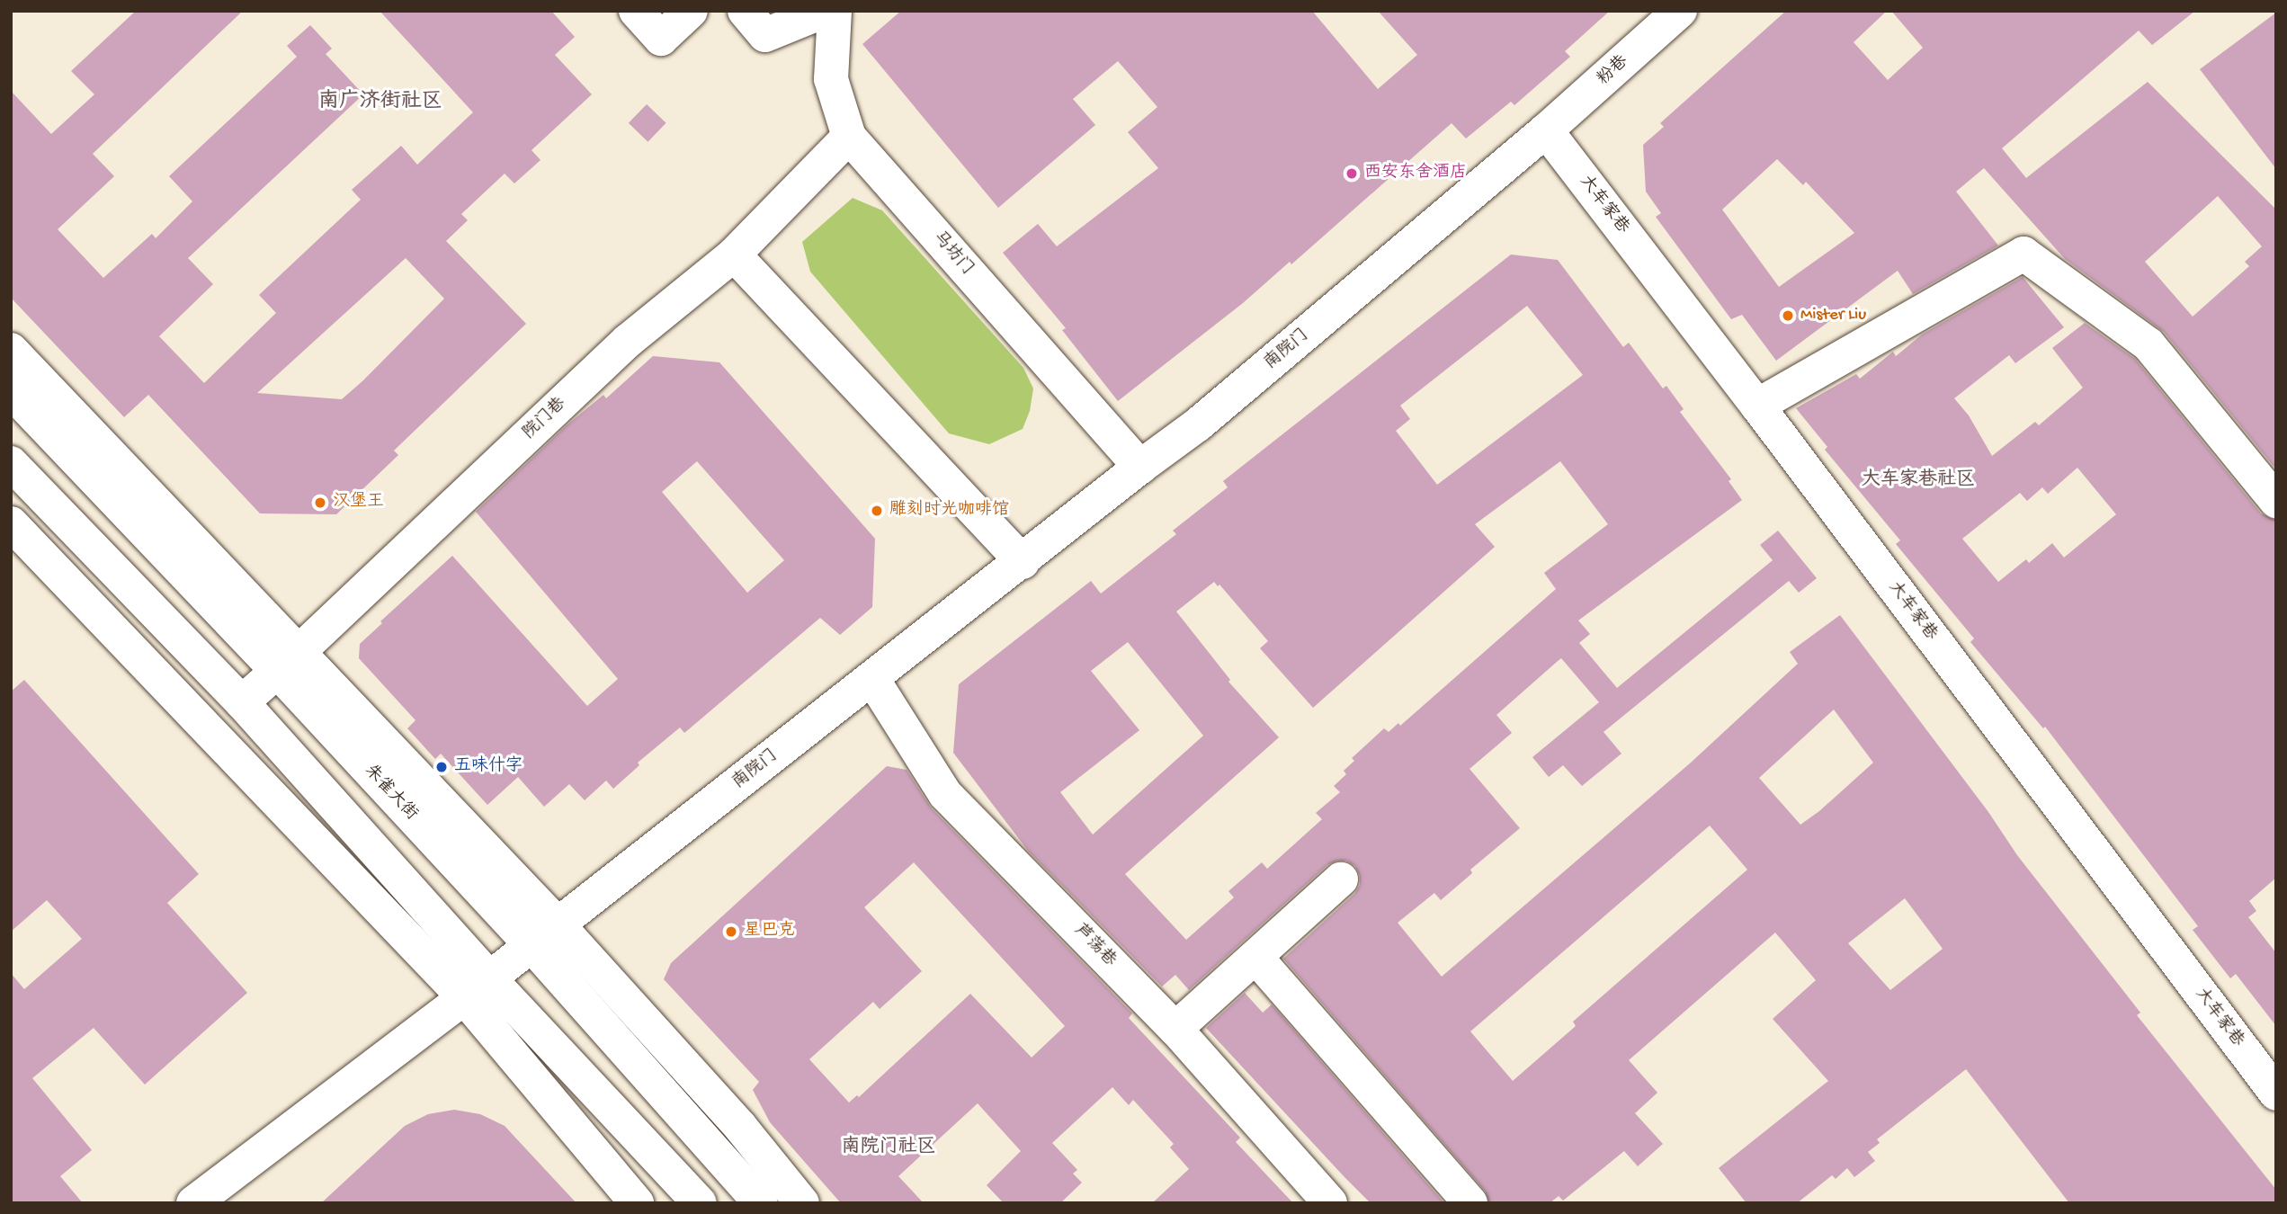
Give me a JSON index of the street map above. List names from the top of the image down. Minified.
{"streets":{"street":["粉巷","大车家巷","马坊门","南院门","院门巷","朱雀大街","芦荡巷"]},"crossings":[["粉巷","大车家巷"],["粉巷","南院门"],["大车家巷","南院门"],["马坊门","南院门"],["马坊门","院门巷"],["南院门","朱雀大街"],["南院门","芦荡巷"],["院门巷","朱雀大街"]],"districts":["南广济街社区","大车家巷社区","南院门社区"],"places":["西安东舍酒店","Mister Liu","汉堡王","雕刻时光咖啡馆","五味什字","星巴克"]}
